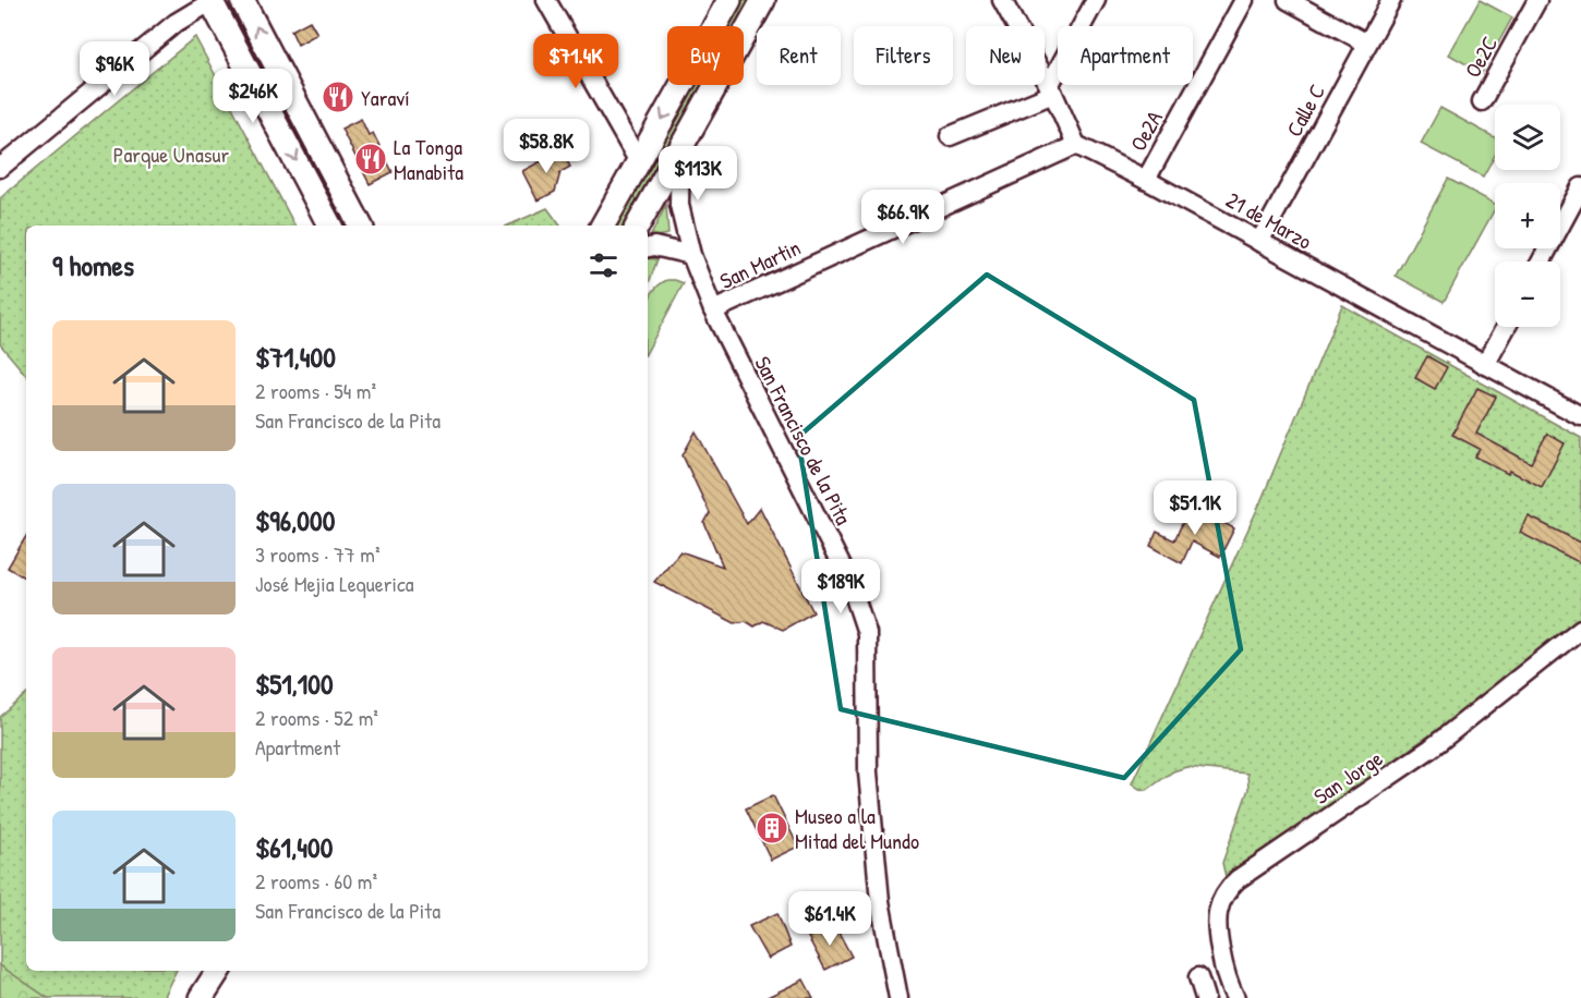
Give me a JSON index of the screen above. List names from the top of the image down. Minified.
{"streets":{"street":["Oe2C","Calle C","Oe2A","21 de Marzo","San Martin","San Francisco de la Pita","San Jorge"]},"crossings":[["Calle C","21 de Marzo"],["Oe2A","21 de Marzo"],["21 de Marzo","San Martin"],["San Martin","San Francisco de la Pita"]],"parks":["Parque Unasur"],"places":{"restaurant":["Yaraví","La Tonga Manabita"],"building":["Museo a la Mitad del Mundo"]},"page":{"chip":["Buy","Rent","Filters","New","Apartment"],"price":["$71.4K","$96K","$246K","$58.8K","$113K","$66.9K","$51.1K","$189K","$61.4K"],"map_buttons":["+","−"],"heading":"9 homes","list":[{"name":"$71,400","note":"2 rooms · 54 m² · San Francisco de la Pita"},{"name":"$96,000","note":"3 rooms · 77 m² · José Mejia Lequerica"},{"name":"$51,100","note":"2 rooms · 52 m² · Apartment"},{"name":"$61,400","note":"2 rooms · 60 m² · San Francisco de la Pita"}]}}
